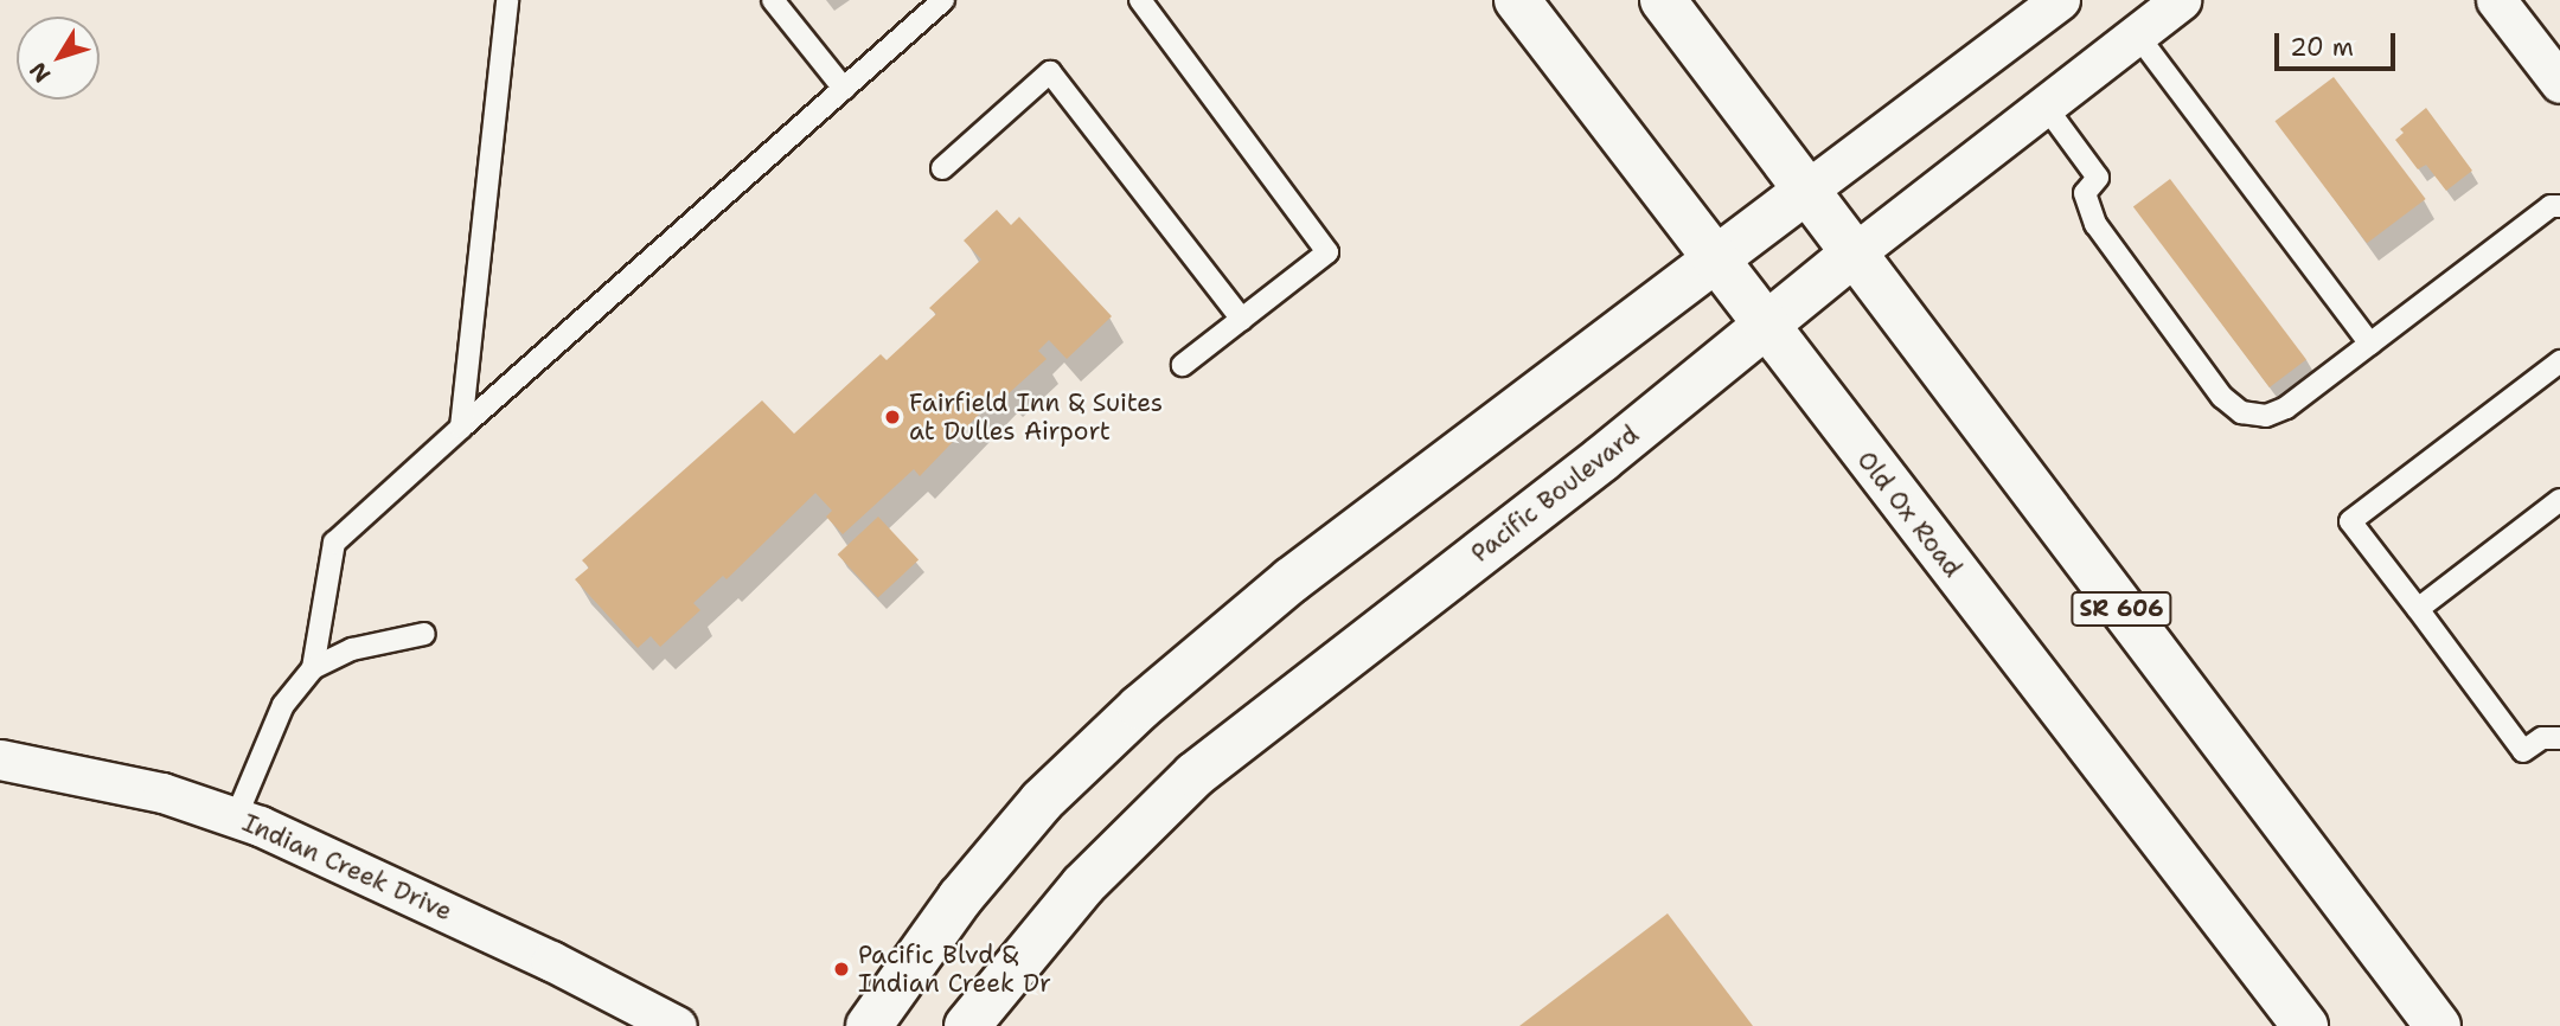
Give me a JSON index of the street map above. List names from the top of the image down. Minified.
{"streets":{"main road":["Pacific Boulevard","Old Ox Road","SR 606"],"street":["Indian Creek Drive"]},"crossings":[["Pacific Boulevard","Old Ox Road"],["Pacific Boulevard","SR 606"]],"places":["Fairfield Inn & Suites at Dulles Airport","Pacific Blvd & Indian Creek Dr"],"scale_bar":"20 m","north":"bottom left"}
